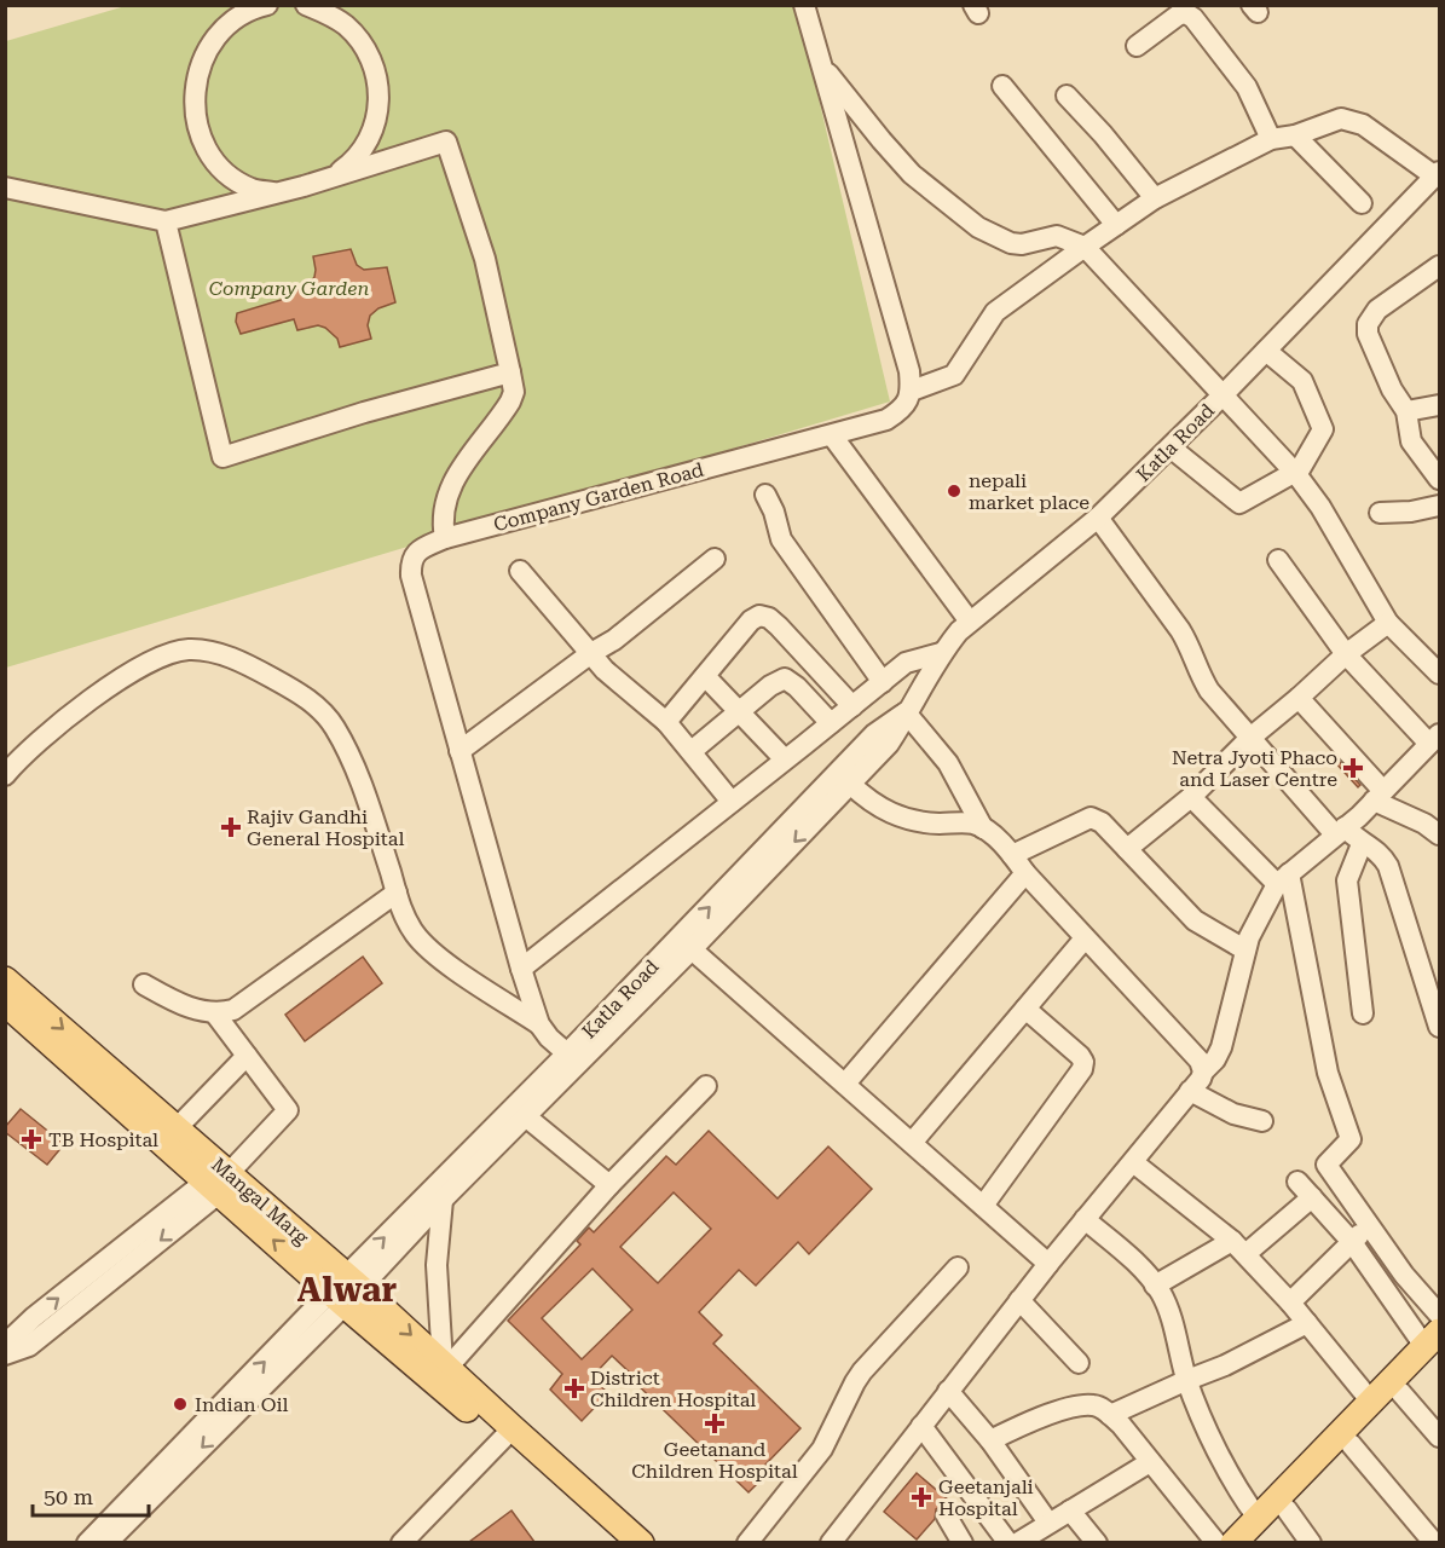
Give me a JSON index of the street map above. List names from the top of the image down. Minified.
{"streets":{"main road":["Mangal Marg"],"street":["Katla Road","Company Garden Road"]},"crossings":[["Katla Road","Company Garden Road"],["Katla Road","Mangal Marg"]],"districts":["Alwar"],"parks":["Company Garden"],"places":{"other":["nepali market place","Indian Oil"],"health":["Netra Jyoti Phaco and Laser Centre","Rajiv Gandhi General Hospital","TB Hospital","District Children Hospital","Geetanand Children Hospital","Geetanjali Hospital"]},"scale_bar":"50 m"}
